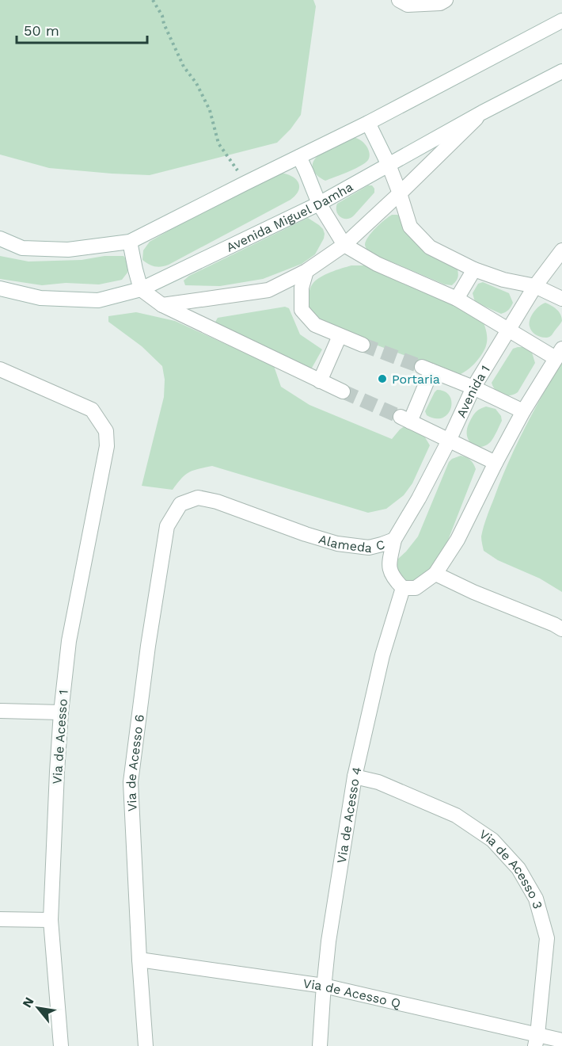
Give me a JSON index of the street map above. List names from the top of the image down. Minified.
{"streets":{"street":["Avenida Miguel Damha","Avenida 1","Alameda C","Via de Acesso 1","Via de Acesso 6","Via de Acesso 4","Via de Acesso 3","Via de Acesso Q"]},"crossings":[["Avenida 1","Alameda C"],["Alameda C","Via de Acesso 6"],["Alameda C","Via de Acesso 4"],["Via de Acesso 6","Via de Acesso Q"],["Via de Acesso 4","Via de Acesso 3"],["Via de Acesso 4","Via de Acesso Q"],["Via de Acesso 3","Via de Acesso Q"]],"places":["Portaria"],"scale_bar":"50 m","north":"top left"}
